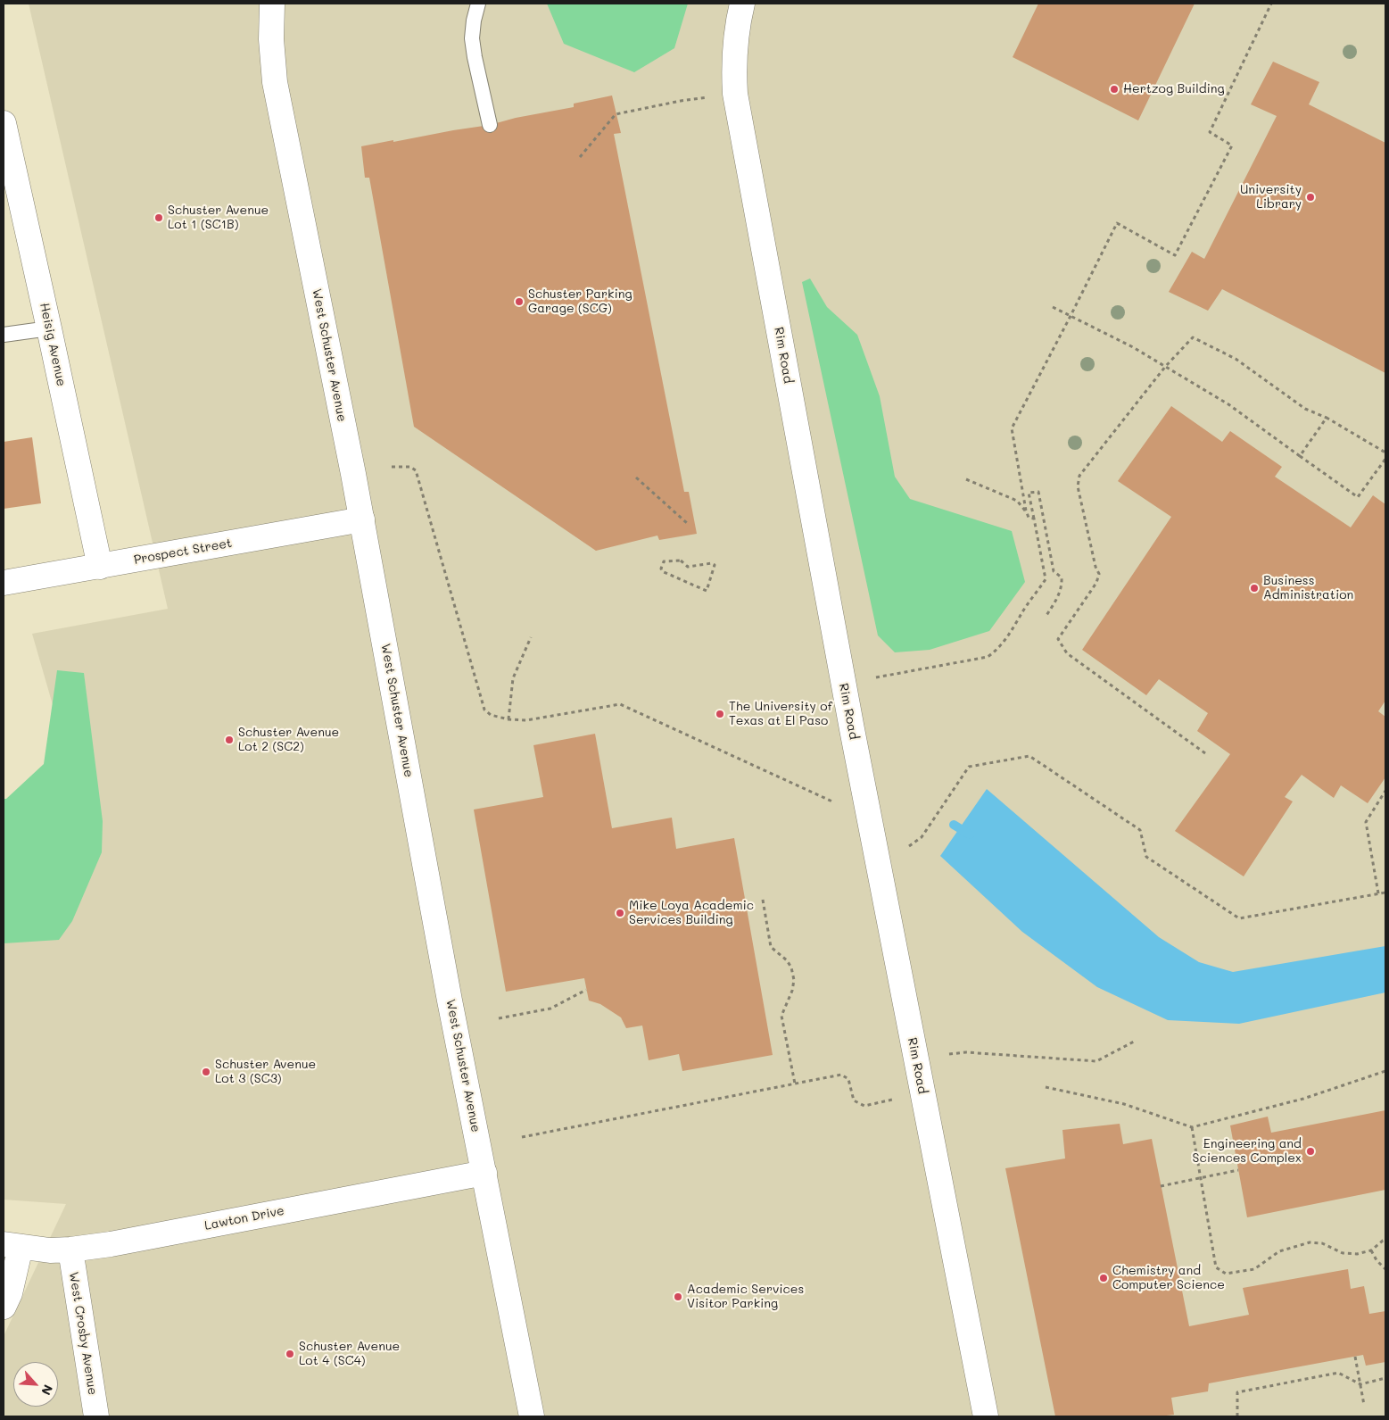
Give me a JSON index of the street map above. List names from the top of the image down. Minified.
{"streets":{"street":["Heisig Avenue","West Schuster Avenue","Rim Road","Prospect Street","Lawton Drive","West Crosby Avenue"]},"crossings":[["Heisig Avenue","Prospect Street"],["West Schuster Avenue","Prospect Street"],["West Schuster Avenue","Lawton Drive"],["Lawton Drive","West Crosby Avenue"]],"places":["Hertzog Building","University Library","Schuster Avenue Lot 1 (SC1B)","Schuster Parking Garage (SCG)","Business Administration","The University of Texas at El Paso","Schuster Avenue Lot 2 (SC2)","Mike Loya Academic Services Building","Schuster Avenue Lot 3 (SC3)","Engineering and Sciences Complex","Chemistry and Computer Science","Academic Services Visitor Parking","Schuster Avenue Lot 4 (SC4)"],"north":"bottom right"}
